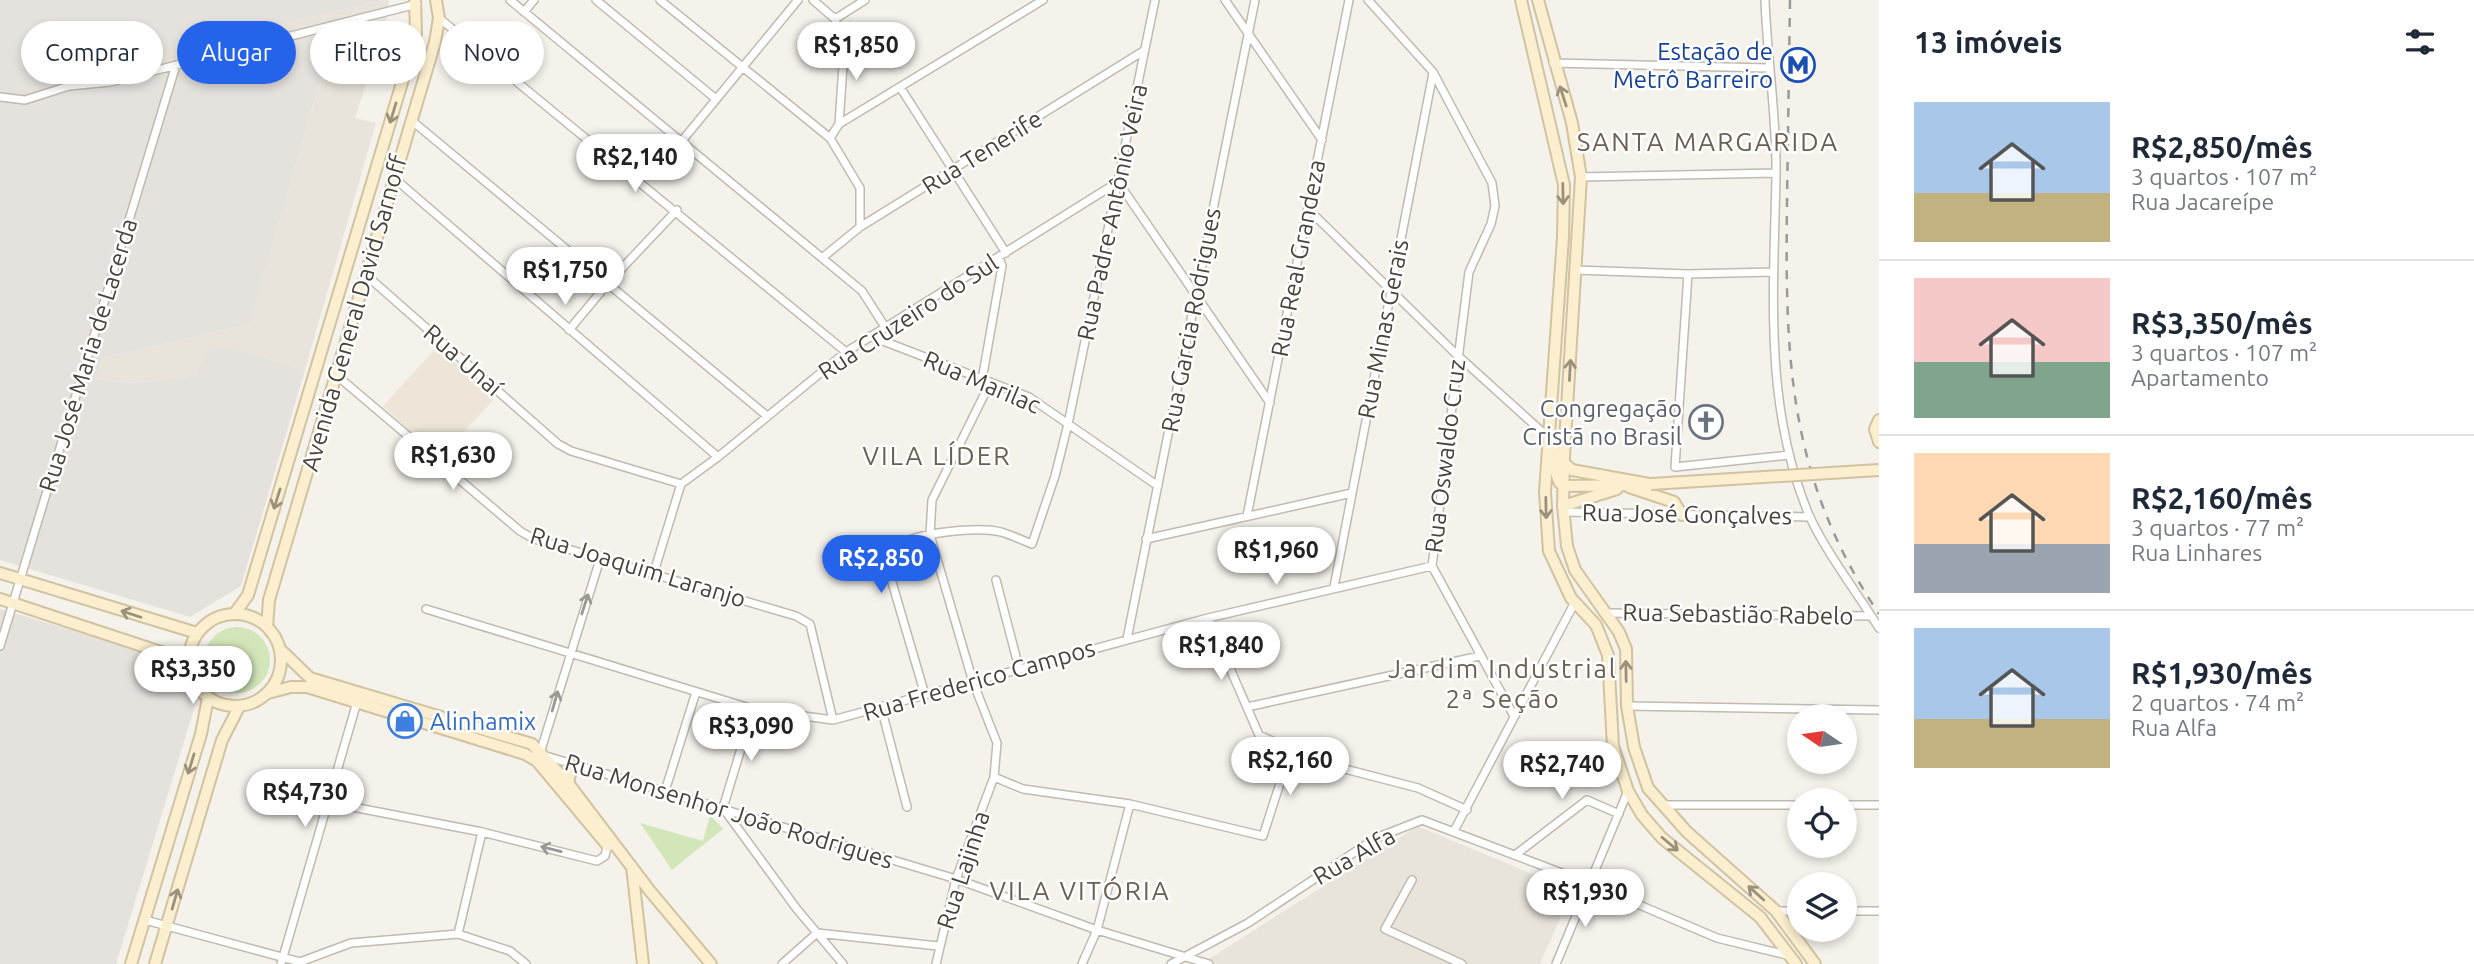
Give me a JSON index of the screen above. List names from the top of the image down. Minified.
{"streets":{"street":["Rua Tenerife","Rua Padre Antônio Veira","Rua Real Grandeza","Avenida General David Sarnoff","Rua Cruzeiro do Sul","Rua Garcia Rodrigues","Rua Minas Gerais","Rua José Maria de Lacerda","Rua Unaí","Rua Marilac","Rua Oswaldo Cruz","Rua José Gonçalves","Rua Joaquim Laranjo","Rua Sebastião Rabelo","Rua Frederico Campos","Rua Monsenhor João Rodrigues","Rua Alfa","Rua Lajinha"]},"crossings":[["Rua Tenerife","Rua Padre Antônio Veira"],["Rua Padre Antônio Veira","Rua Cruzeiro do Sul"],["Rua Padre Antônio Veira","Rua Marilac"],["Rua Padre Antônio Veira","Rua Lajinha"],["Avenida General David Sarnoff","Rua Unaí"],["Avenida General David Sarnoff","Rua Joaquim Laranjo"],["Avenida General David Sarnoff","Rua Monsenhor João Rodrigues"],["Rua Cruzeiro do Sul","Rua Unaí"],["Rua Cruzeiro do Sul","Rua Marilac"],["Rua Garcia Rodrigues","Rua Marilac"],["Rua Garcia Rodrigues","Rua Frederico Campos"],["Rua Minas Gerais","Rua Oswaldo Cruz"],["Rua Minas Gerais","Rua Frederico Campos"],["Rua Marilac","Rua Lajinha"],["Rua Oswaldo Cruz","Rua Frederico Campos"],["Rua Joaquim Laranjo","Rua Frederico Campos"],["Rua Frederico Campos","Rua Lajinha"],["Rua Monsenhor João Rodrigues","Rua Alfa"],["Rua Monsenhor João Rodrigues","Rua Lajinha"]],"districts":["SANTA MARGARIDA","VILA LÍDER","Jardim Industrial 2ª Seção","VILA VITÓRIA"],"places":{"metro station":["Estação de Metrô Barreiro"],"church":["Congregação Cristã no Brasil"],"shop":["Alinhamix"]},"north":"left","page":{"heading":"13 imóveis","chip":["Comprar","Alugar","Filtros","Novo"],"price":["R$1,850","R$2,140","R$1,750","R$1,630","R$1,960","R$2,850","R$1,840","R$3,350","R$3,090","R$2,160","R$2,740","R$4,730","R$1,930"],"list":[{"name":"R$2,850/mês","note":"3 quartos · 107 m² · Rua Jacareípe"},{"name":"R$3,350/mês","note":"3 quartos · 107 m² · Apartamento"},{"name":"R$2,160/mês","note":"3 quartos · 77 m² · Rua Linhares"},{"name":"R$1,930/mês","note":"2 quartos · 74 m² · Rua Alfa"}]}}
